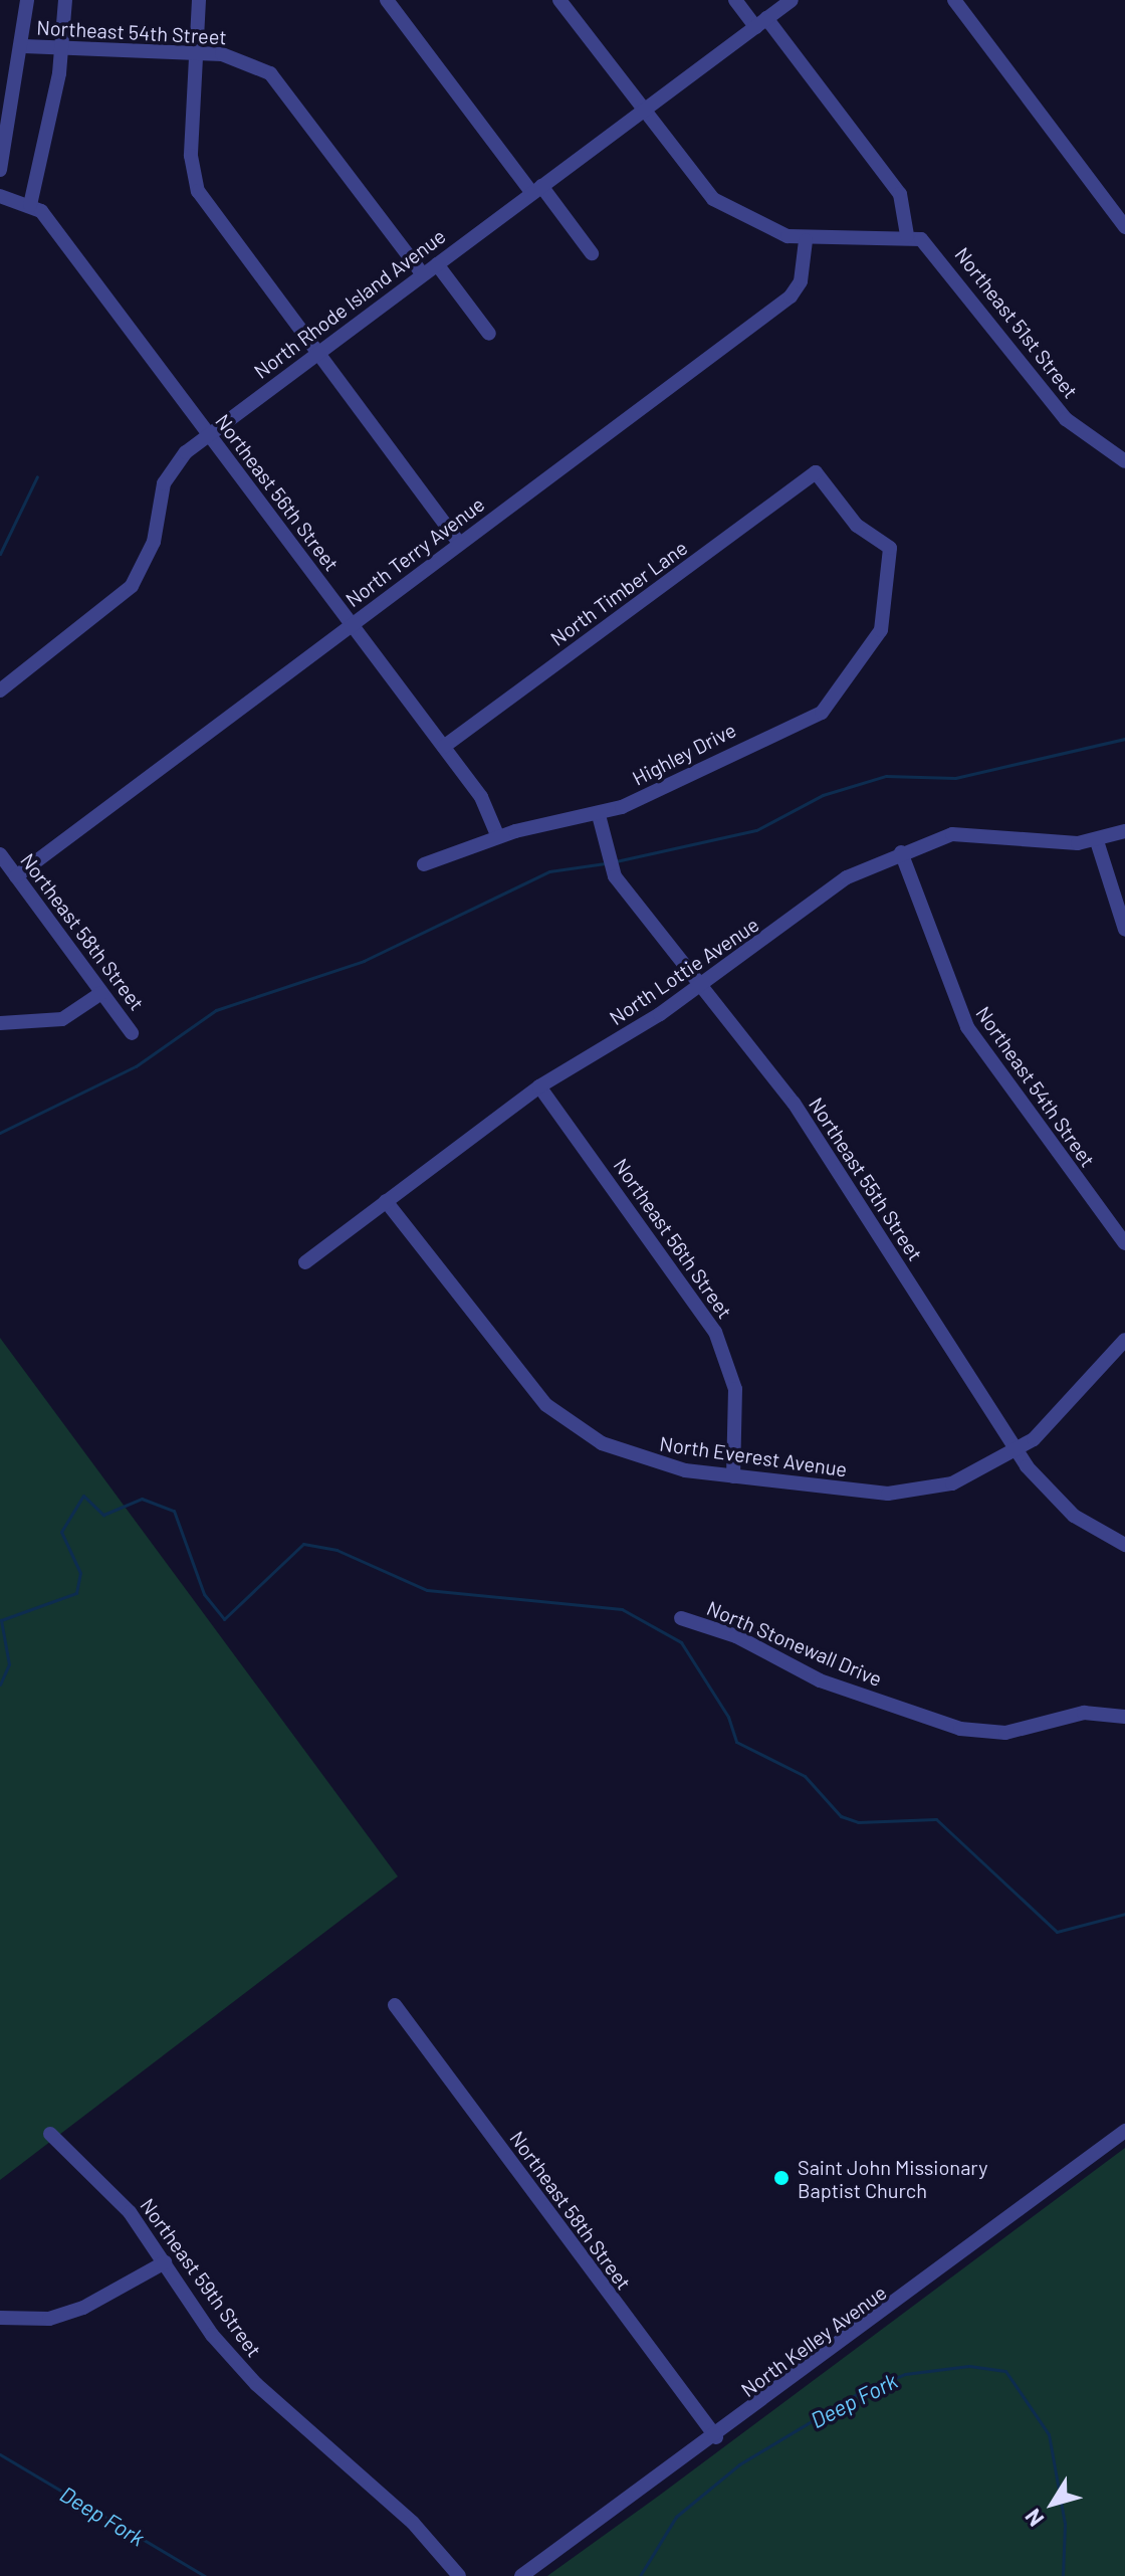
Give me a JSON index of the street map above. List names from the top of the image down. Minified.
{"streets":{"street":["Northeast 54th Street","North Rhode Island Avenue","Northeast 51st Street","Northeast 56th Street","North Terry Avenue","North Timber Lane","Highley Drive","Northeast 58th Street","North Lottie Avenue","Northeast 55th Street","North Everest Avenue","North Stonewall Drive","Northeast 59th Street","North Kelley Avenue"]},"crossings":[["Northeast 54th Street","North Rhode Island Avenue"],["Northeast 54th Street","North Lottie Avenue"],["North Rhode Island Avenue","Northeast 56th Street"],["Northeast 56th Street","North Terry Avenue"],["Northeast 56th Street","North Timber Lane"],["Northeast 56th Street","Highley Drive"],["Northeast 56th Street","North Lottie Avenue"],["Northeast 56th Street","North Everest Avenue"],["North Terry Avenue","Northeast 58th Street"],["North Timber Lane","Highley Drive"],["Highley Drive","Northeast 55th Street"],["Northeast 58th Street","North Kelley Avenue"],["North Lottie Avenue","Northeast 55th Street"],["North Lottie Avenue","North Everest Avenue"],["Northeast 55th Street","North Everest Avenue"]],"water":["Deep Fork"],"places":["Saint John Missionary Baptist Church"],"north":"bottom left"}
